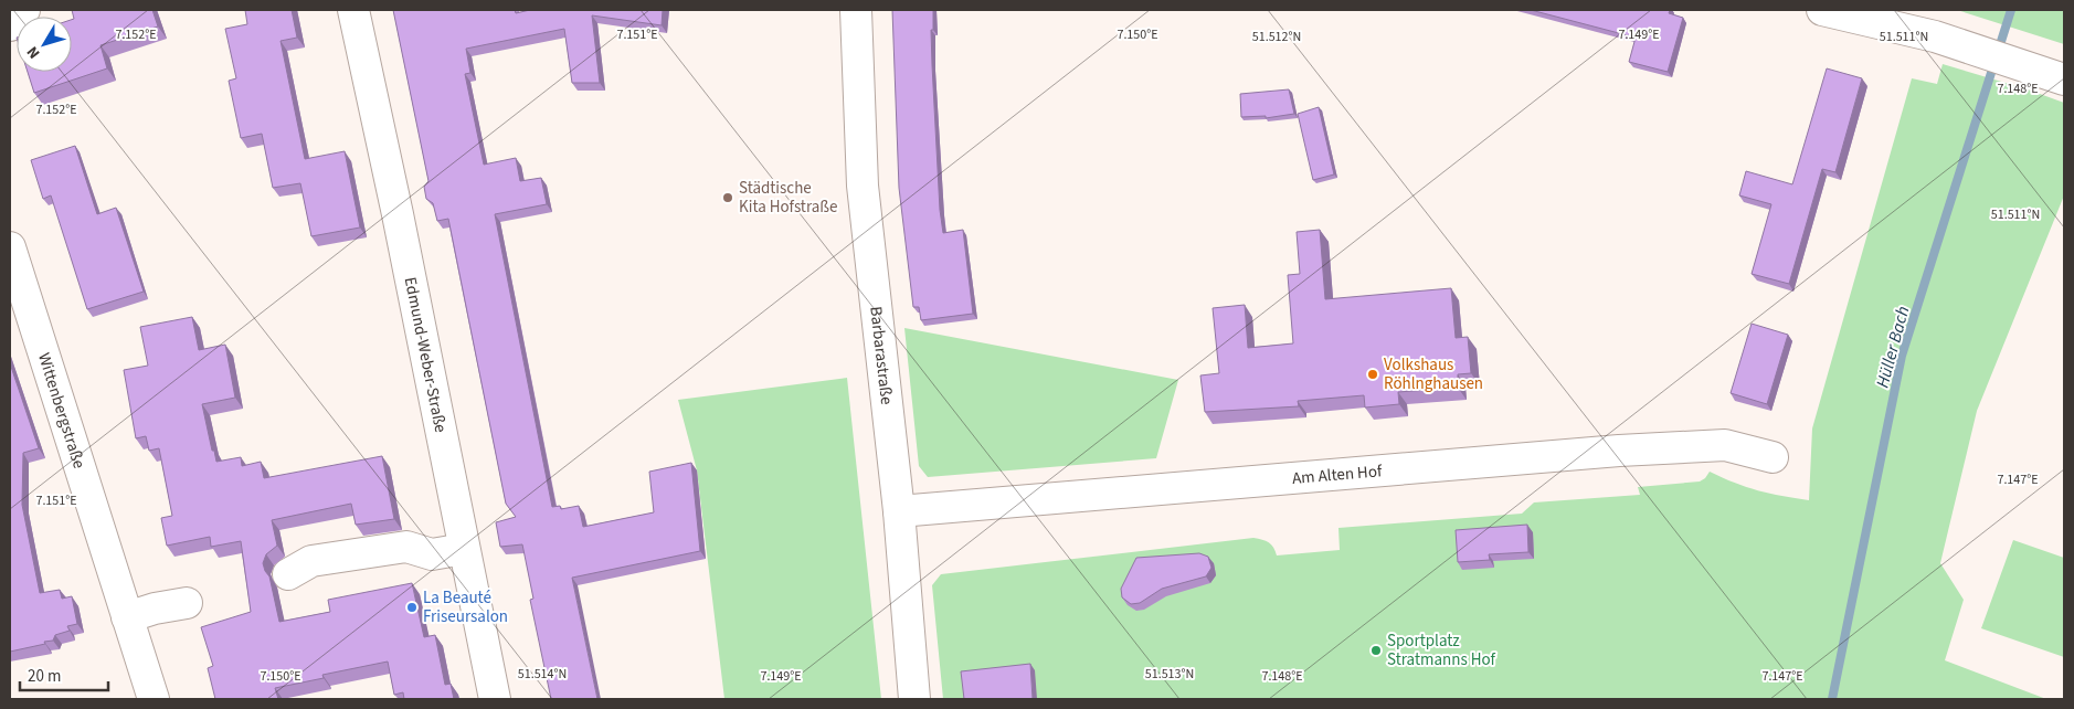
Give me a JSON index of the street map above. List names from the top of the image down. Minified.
{"streets":{"street":["Edmund-Weber-Straße","Barbarastraße","Wittenbergstraße","Am Alten Hof"]},"crossings":[["Barbarastraße","Am Alten Hof"]],"water":["Hüller Bach"],"places":["Städtische Kita Hofstraße","Volkshaus Röhlnghausen","La Beauté Friseursalon","Sportplatz Stratmanns Hof"],"scale_bar":"20 m","north":"bottom left","coordinates":["7.152°E","7.151°E","7.150°E","7.149°E","51.512°N","51.511°N","7.148°E","7.147°E","51.514°N","51.513°N"]}
